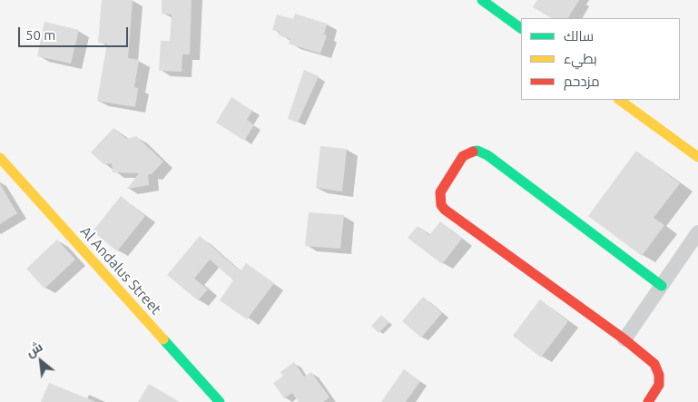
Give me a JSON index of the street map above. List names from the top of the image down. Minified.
{"streets":{"street":["Al Andalus Street"]},"legend":["سالك","بطيء","مزدحم"],"scale_bar":"50 m","north":"top left"}
